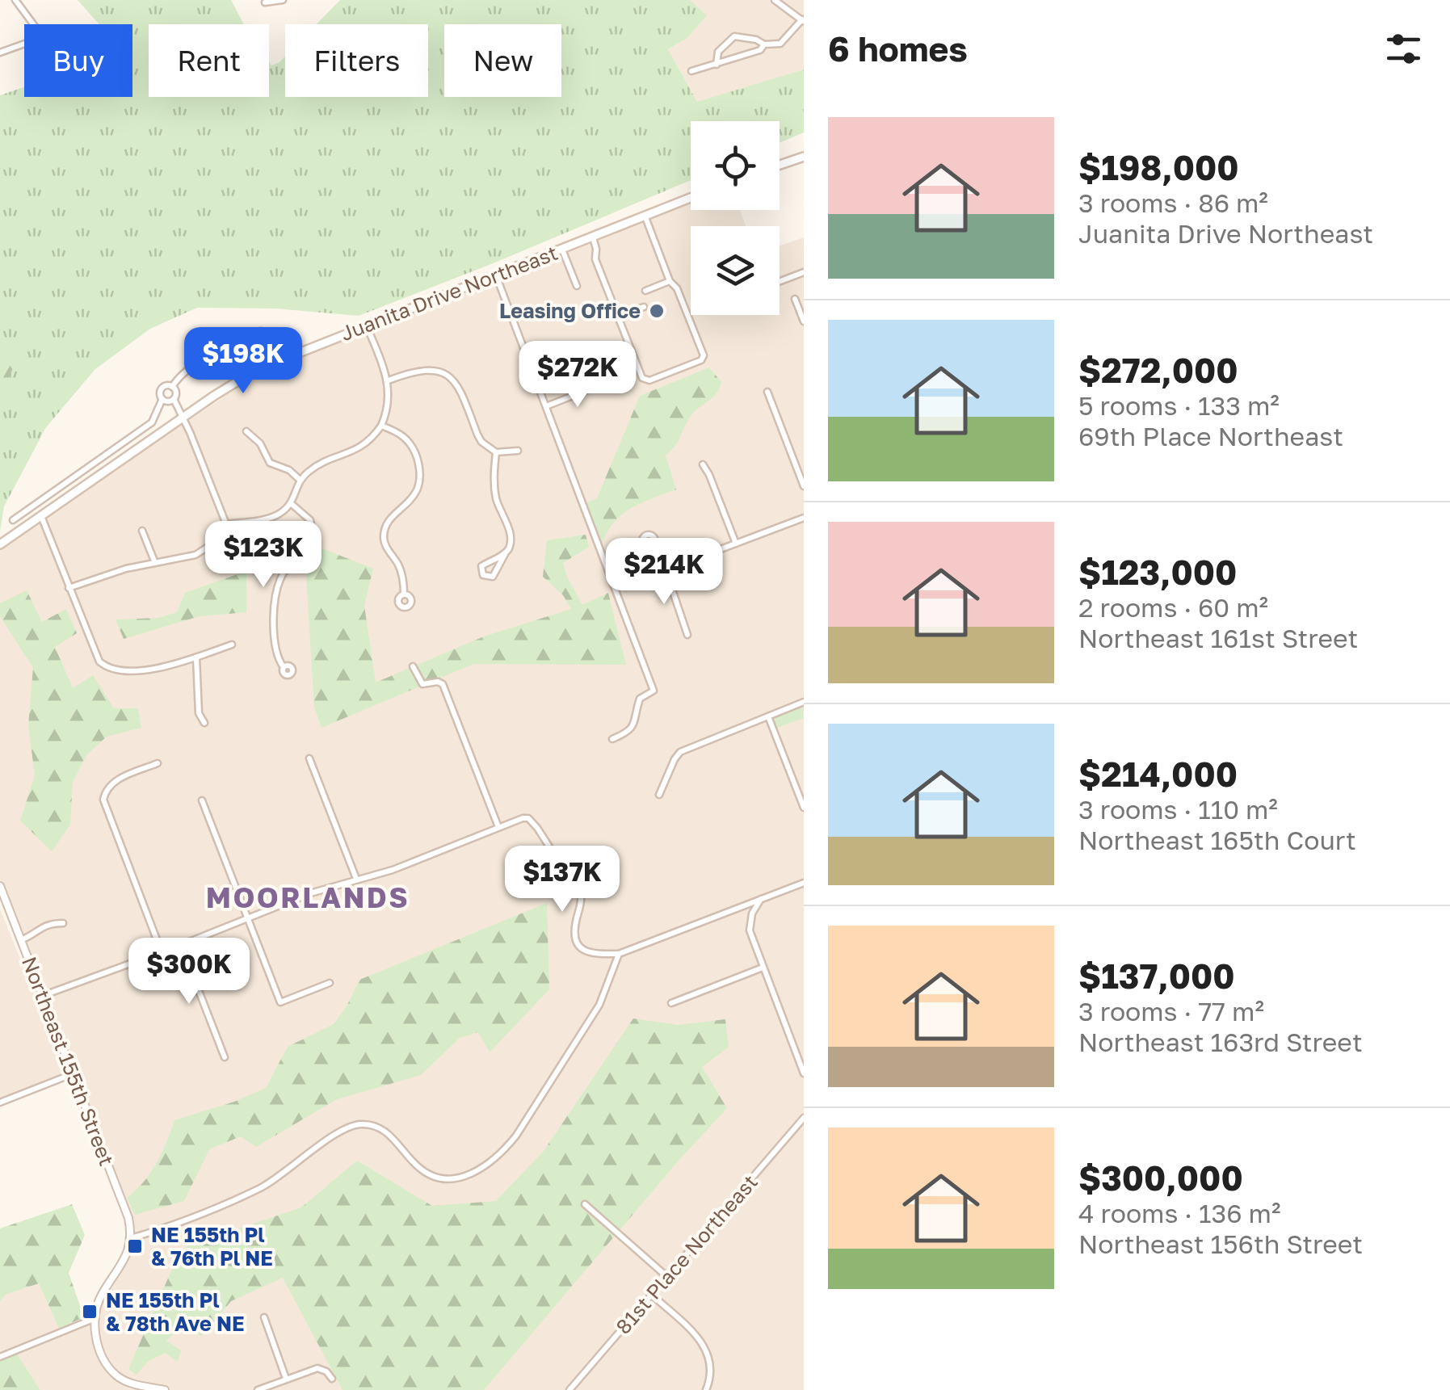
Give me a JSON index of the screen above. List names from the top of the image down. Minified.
{"streets":{"main road":["Juanita Drive Northeast"],"street":["Northeast 155th Street","81st Place Northeast"]},"districts":["MOORLANDS"],"places":{"other":["Leasing Office"],"transit":["NE 155th Pl & 76th Pl NE","NE 155th Pl & 78th Ave NE"]},"page":{"heading":"6 homes","chip":["Buy","Rent","Filters","New"],"list":[{"name":"$198,000","note":"3 rooms · 86 m² · Juanita Drive Northeast"},{"name":"$272,000","note":"5 rooms · 133 m² · 69th Place Northeast"},{"name":"$123,000","note":"2 rooms · 60 m² · Northeast 161st Street"},{"name":"$214,000","note":"3 rooms · 110 m² · Northeast 165th Court"},{"name":"$137,000","note":"3 rooms · 77 m² · Northeast 163rd Street"},{"name":"$300,000","note":"4 rooms · 136 m² · Northeast 156th Street"}],"price":["$198K","$272K","$123K","$214K","$137K","$300K"]}}
